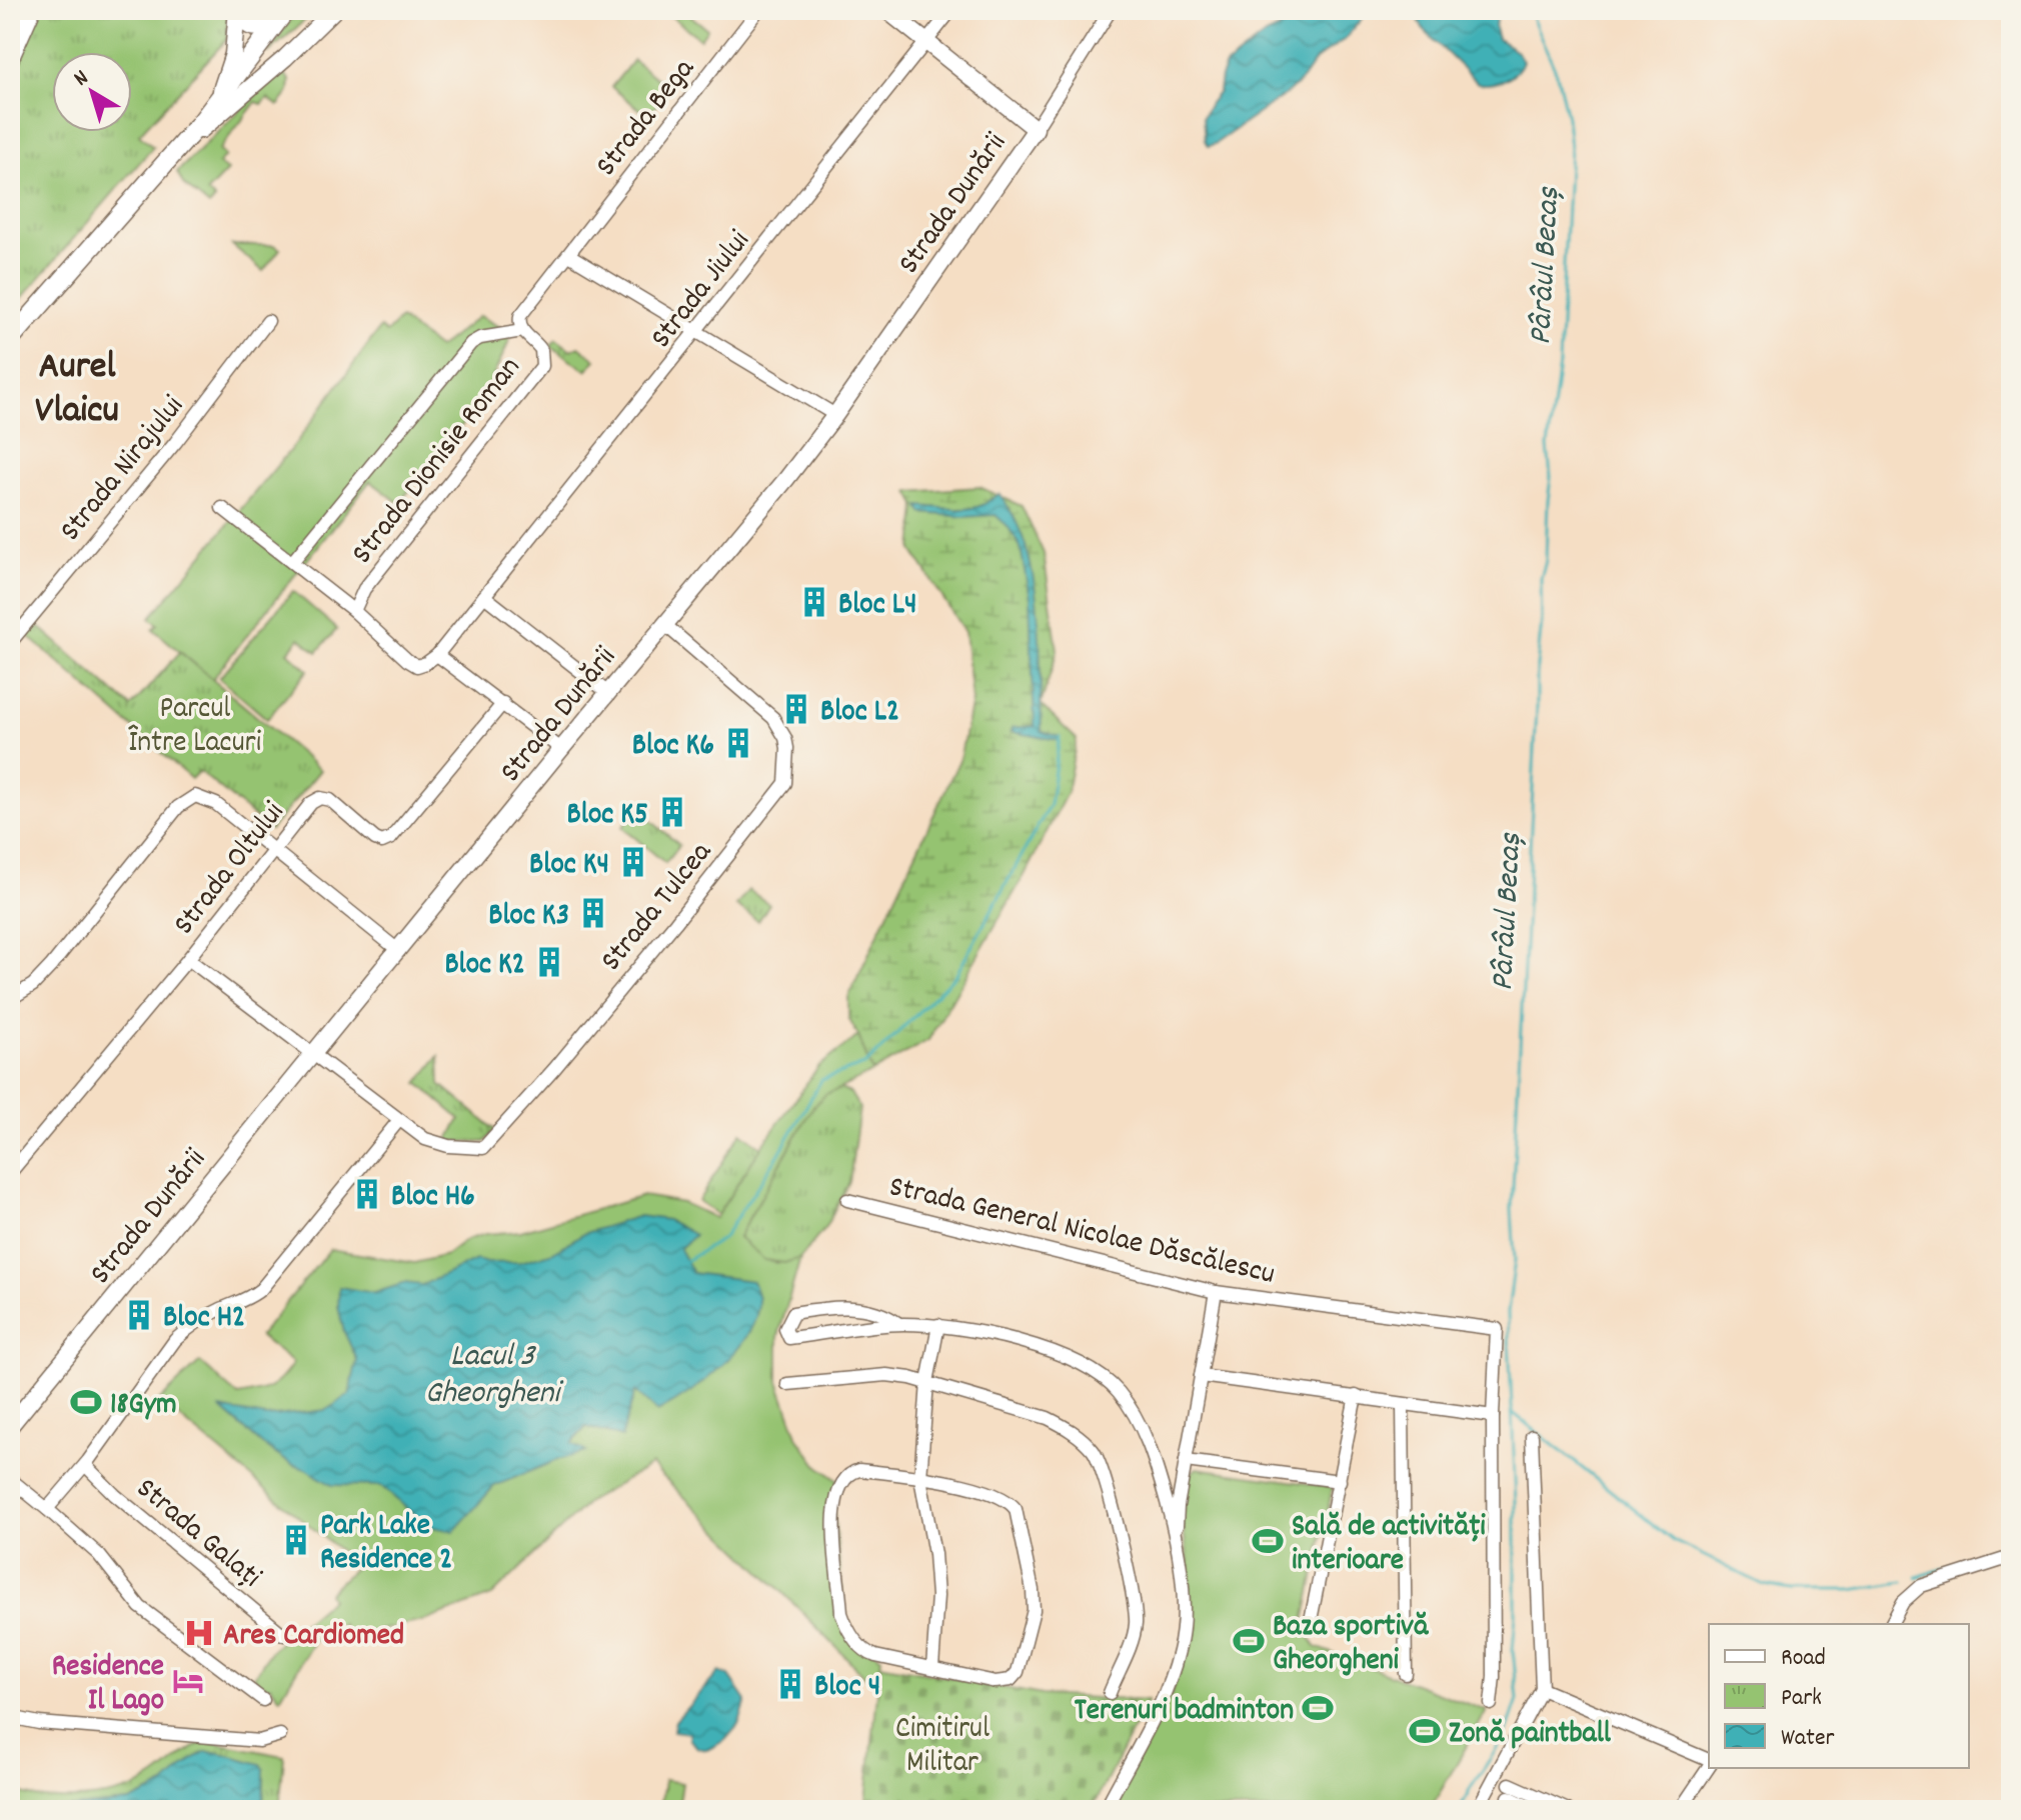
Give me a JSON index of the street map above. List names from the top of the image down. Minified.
{"streets":{"street":["Strada Bega","Strada Dunării","Strada Jiului","Strada Dionisie Roman","Strada Nirajului","Strada Oltului","Strada Tulcea","Strada General Nicolae Dăscălescu","Strada Galați"]},"crossings":[["Strada Bega","Strada Dionisie Roman"],["Strada Dunării","Strada Tulcea"],["Strada Jiului","Strada Dionisie Roman"],["Strada Oltului","Strada Tulcea"]],"districts":["Aurel Vlaicu"],"water":["Pârâul Becaș","Lacul 3 Gheorgheni"],"parks":["Parcul Între Lacuri","Cimitirul Militar"],"places":{"building":["Bloc L4","Bloc L2","Bloc K6","Bloc K5","Bloc K4","Bloc K3","Bloc K2","Bloc H6","Bloc H2","Park Lake Residence 2","Bloc 4"],"sports":["18Gym","Sală de activități interioare","Baza sportivă Gheorgheni","Terenuri badminton","Zonă paintball"],"hospital":["Ares Cardiomed"],"hotel":["Residence Il Lago"]},"legend":["Road","Park","Water"],"north":"top left"}
